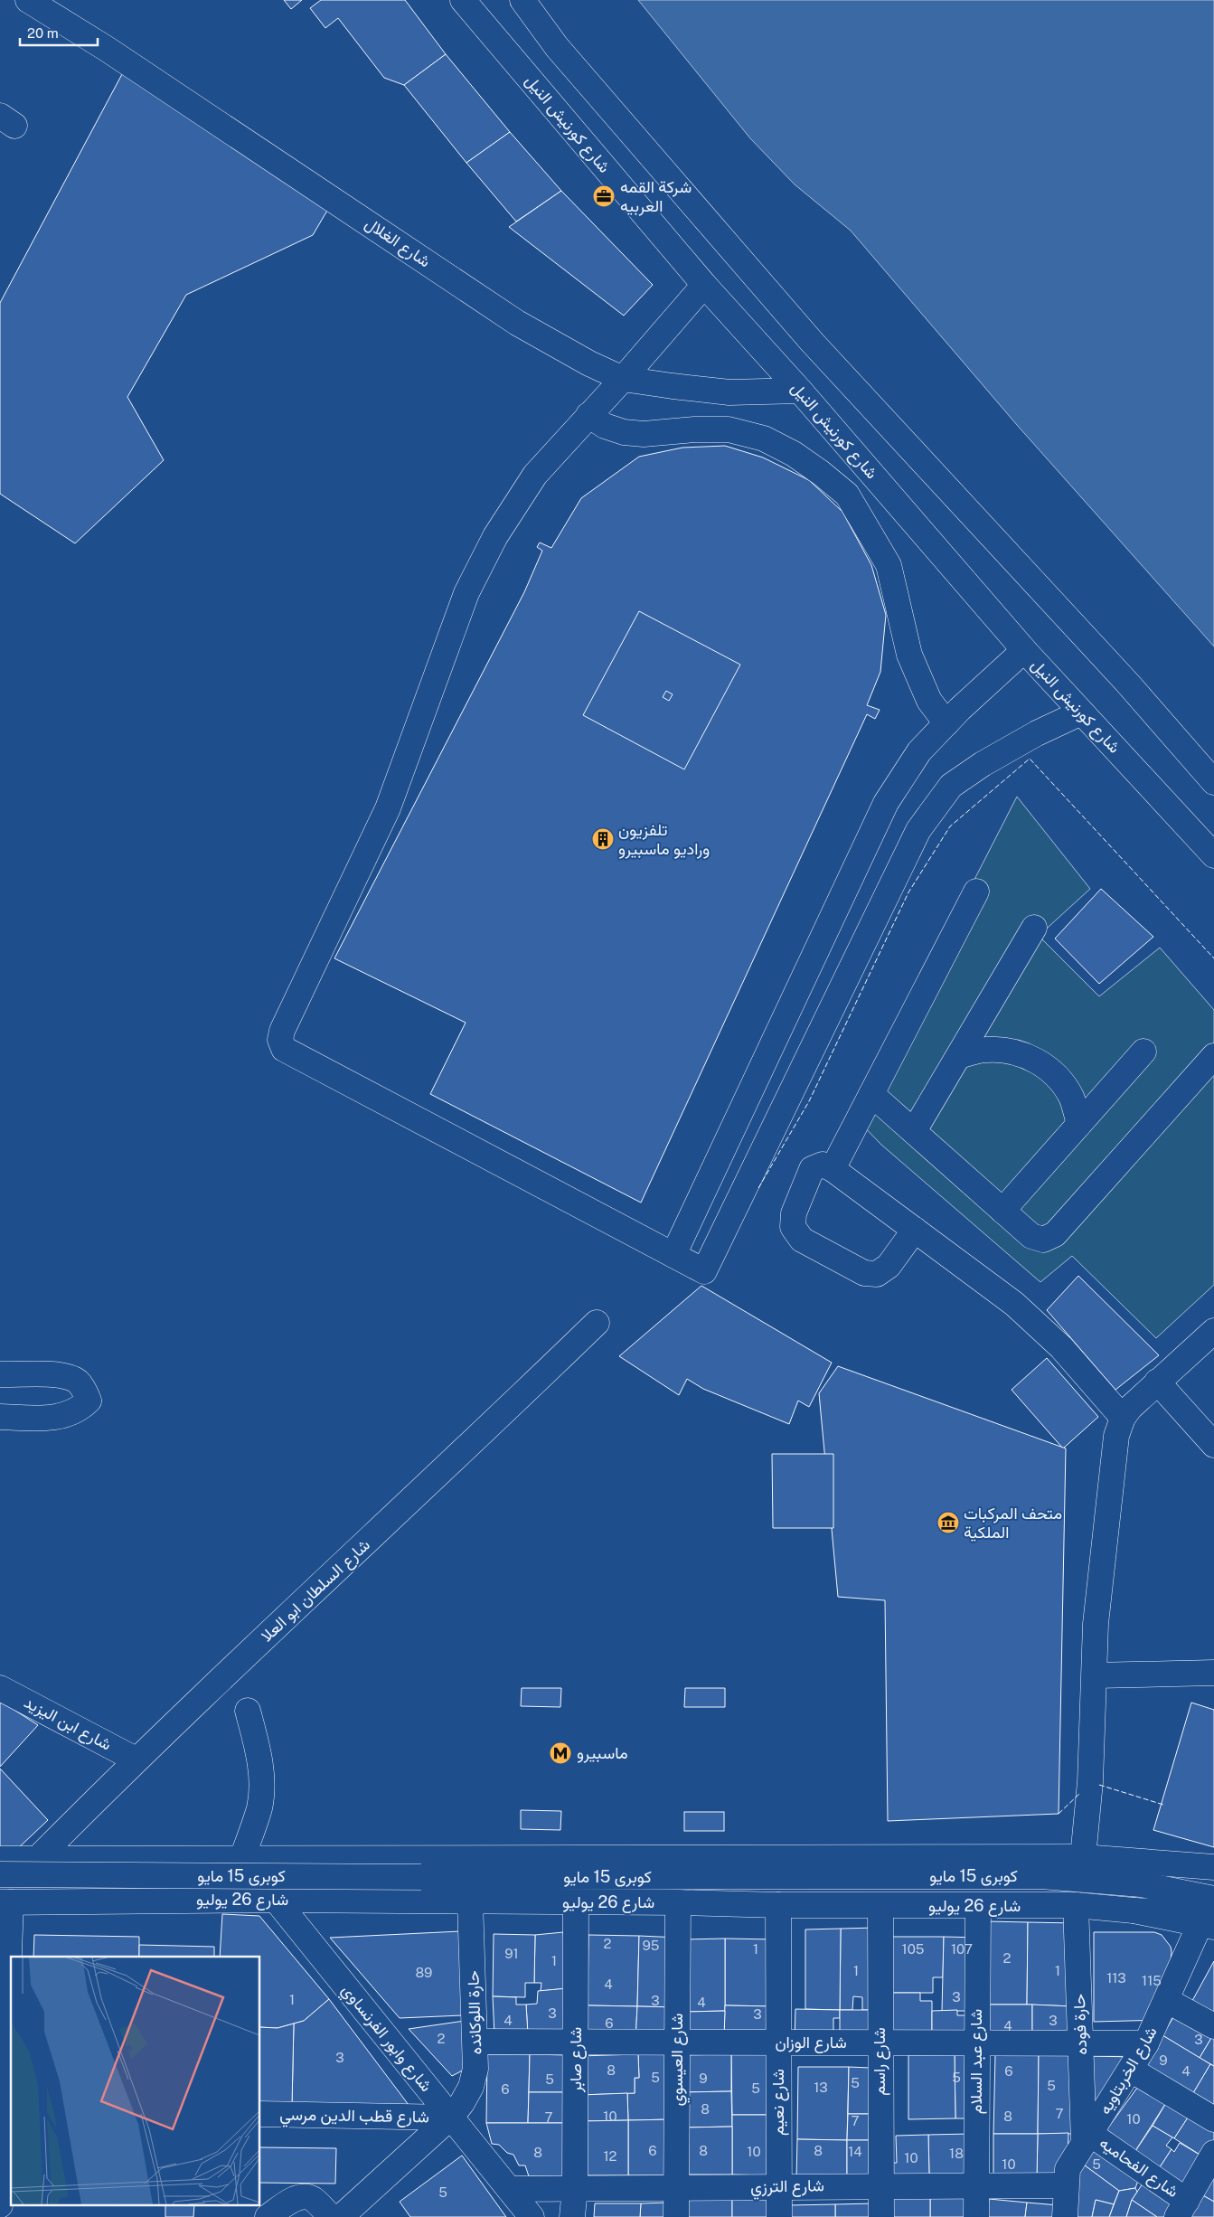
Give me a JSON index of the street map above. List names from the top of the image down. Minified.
{"streets":{"main road":["شارع كورنيش النيل","شارع الغلال","شارع السلطان ابو العلا","شارع ابن اليزيد","كوبرى 15 مايو","شارع 26 يوليو","حارة اللوكانده","حارة فوده","شارع وابور الفرنساوي","شارع الوزان","شارع صابر","شارع العيسوي","شارع راسم","شارع عبد السلام","شارع الخربتاويه","شارع نعيم","شارع قطب الدين مرسي","شارع الفحاميه","شارع الترزي"]},"crossings":[["شارع كورنيش النيل","شارع الغلال"],["شارع السلطان ابو العلا","شارع ابن اليزيد"],["شارع 26 يوليو","حارة اللوكانده"],["شارع 26 يوليو","حارة فوده"],["شارع 26 يوليو","شارع وابور الفرنساوي"],["شارع 26 يوليو","شارع صابر"],["شارع 26 يوليو","شارع العيسوي"],["شارع 26 يوليو","شارع راسم"],["شارع 26 يوليو","شارع عبد السلام"],["شارع 26 يوليو","شارع الخربتاويه"],["شارع 26 يوليو","شارع نعيم"],["حارة اللوكانده","شارع وابور الفرنساوي"],["حارة اللوكانده","شارع الوزان"],["حارة اللوكانده","شارع قطب الدين مرسي"],["حارة فوده","شارع الوزان"],["حارة فوده","شارع الخربتاويه"],["حارة فوده","شارع الفحاميه"],["شارع وابور الفرنساوي","شارع قطب الدين مرسي"],["شارع وابور الفرنساوي","شارع الترزي"],["شارع الوزان","شارع صابر"],["شارع الوزان","شارع العيسوي"],["شارع الوزان","شارع راسم"],["شارع الوزان","شارع عبد السلام"],["شارع الوزان","شارع الخربتاويه"],["شارع الوزان","شارع نعيم"],["شارع صابر","شارع الترزي"],["شارع العيسوي","شارع الترزي"],["شارع راسم","شارع الترزي"],["شارع عبد السلام","شارع الترزي"],["شارع الخربتاويه","شارع الفحاميه"],["شارع الخربتاويه","شارع الترزي"],["شارع نعيم","شارع الترزي"]],"places":{"office":["شركة القمه العربيه"],"building":["تلفزيون وراديو ماسبيرو"],"museum":["متحف المركبات الملكية"],"metro station":["ماسبيرو"]},"house_numbers":["2","95","1","105","107","91","2","1","1","1","89","113","115","4","3","1","3","4","3","3","4","3","6","4","2","3","3","9","8","6","4","5","5","9","5","5","5","13","5","6","8","7","10","8","7","10","7","6","8","8","10","14","8","18","12","10","10","5","5"],"scale_bar":"20 m"}
